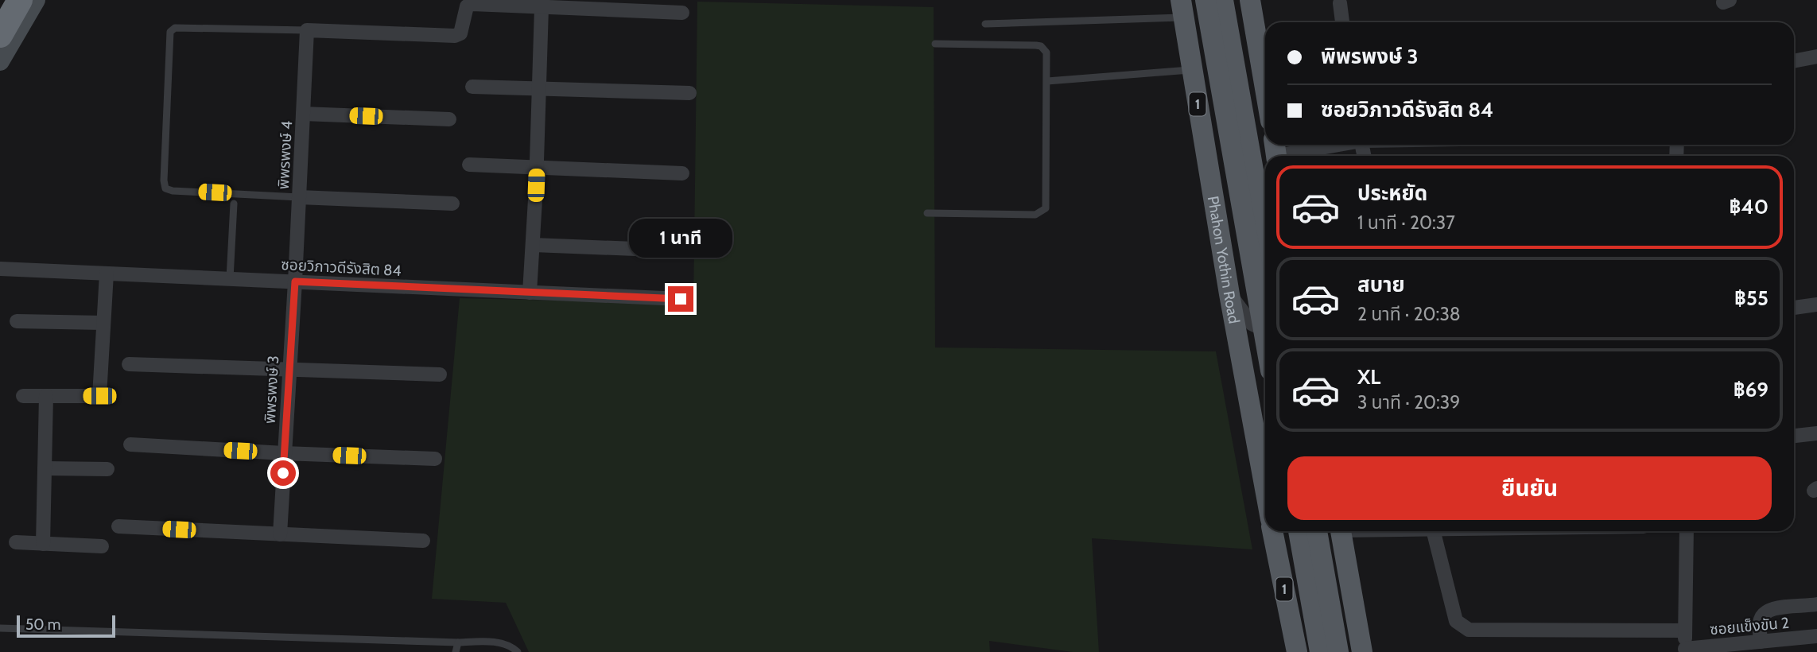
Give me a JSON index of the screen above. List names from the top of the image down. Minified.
{"streets":{"main road":["1","Phahon Yothin Road"],"street":["พิพรพงษ์ 4","ซอยวิภาวดีรังสิต 84","พิพรพงษ์ 3","ซอยแข็งขัน 2"]},"crossings":[["พิพรพงษ์ 4","ซอยวิภาวดีรังสิต 84"],["พิพรพงษ์ 4","พิพรพงษ์ 3"],["ซอยวิภาวดีรังสิต 84","พิพรพงษ์ 3"]],"scale_bar":"50 m","page":{"banner":["พิพรพงษ์ 3","ซอยวิภาวดีรังสิต 84"],"list":[{"name":"ประหยัด","note":"1 นาที · 20:37","value":"฿40"},{"name":"สบาย","note":"2 นาที · 20:38","value":"฿55"},{"name":"XL","note":"3 นาที · 20:39","value":"฿69"}],"bubble":"1 นาที","buttons":"ยืนยัน","scale":"50 m"}}
